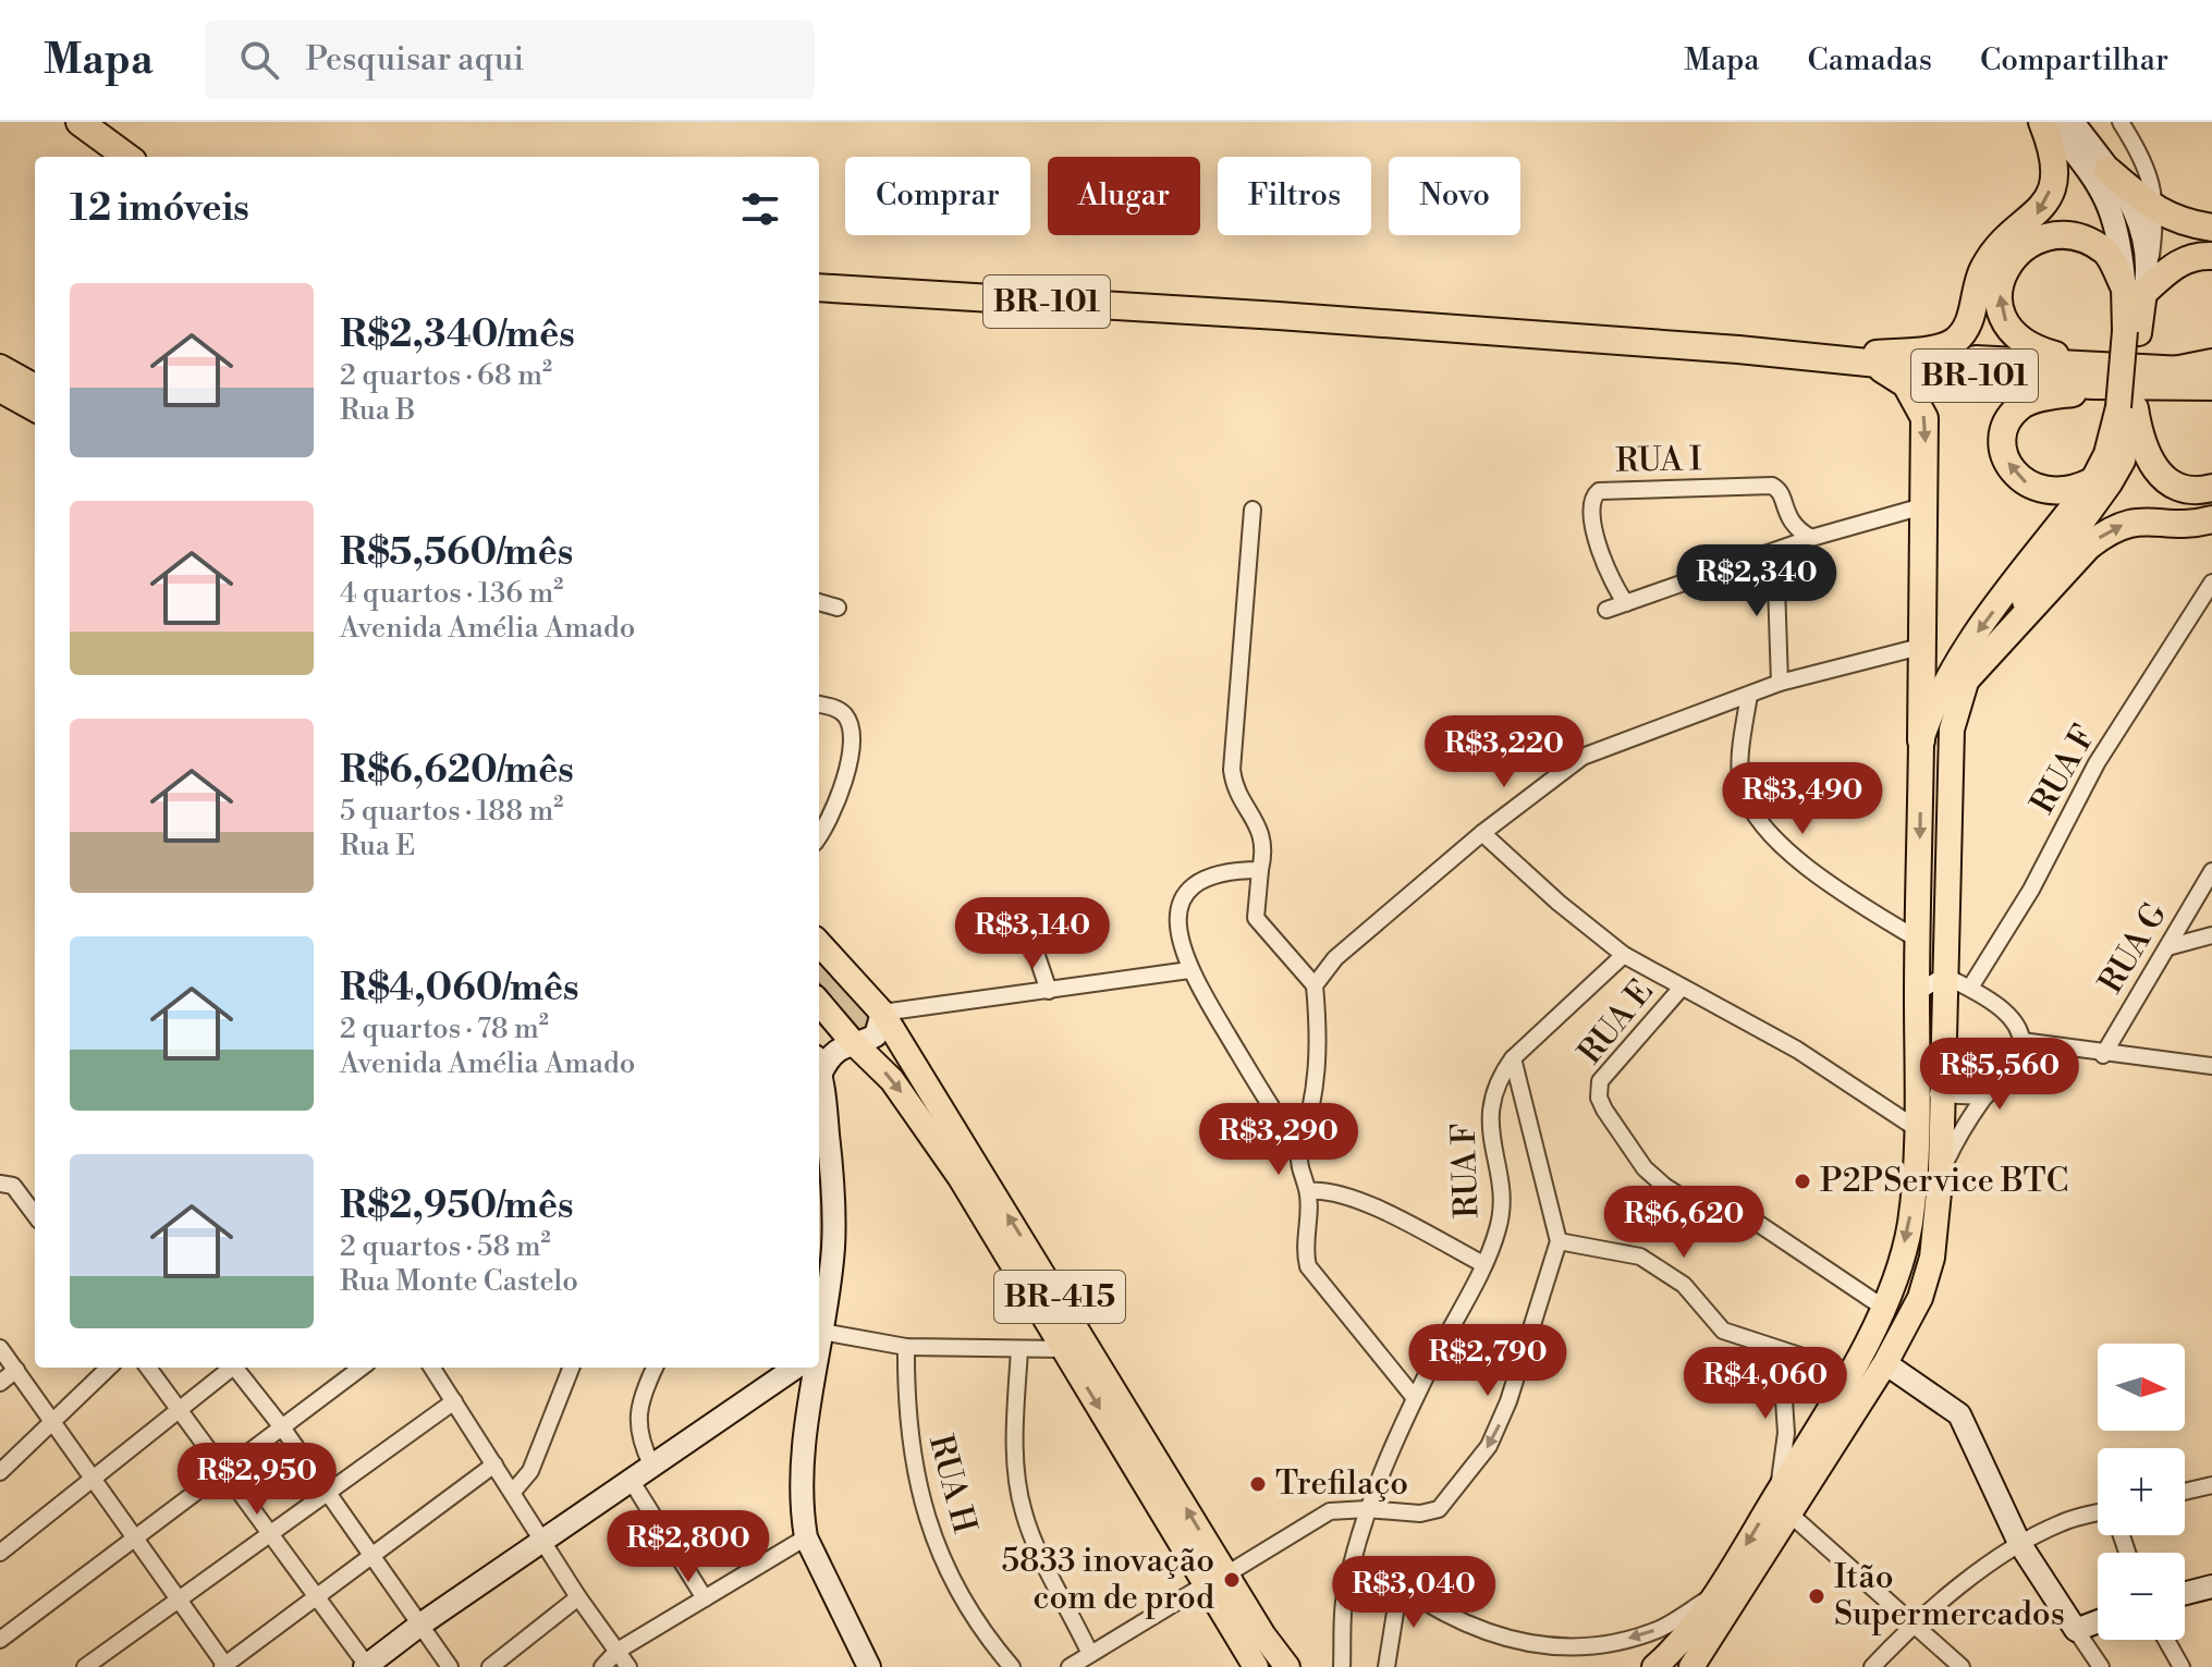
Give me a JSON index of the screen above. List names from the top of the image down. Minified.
{"streets":{"highway":["BR-101"],"main road":["BR-415"],"street":["RUA I","RUA F","RUA G","RUA E","RUA H"]},"places":["P2PService BTC","Trefilaço","5833 inovação com de prod","Itão Supermercados"],"north":"right","page":{"header":"Mapa","search":"Pesquisar aqui","nav":["Mapa","Camadas","Compartilhar"],"chip":["Comprar","Alugar","Filtros","Novo"],"heading":"12 imóveis","list":[{"name":"R$2,340/mês","note":"2 quartos · 68 m² · Rua B"},{"name":"R$5,560/mês","note":"4 quartos · 136 m² · Avenida Amélia Amado"},{"name":"R$6,620/mês","note":"5 quartos · 188 m² · Rua E"},{"name":"R$4,060/mês","note":"2 quartos · 78 m² · Avenida Amélia Amado"},{"name":"R$2,950/mês","note":"2 quartos · 58 m² · Rua Monte Castelo"}],"price":["R$2,340","R$3,220","R$3,490","R$3,140","R$5,560","R$3,290","R$6,620","R$2,790","R$4,060","R$2,950","R$2,800","R$3,040"],"map_buttons":["+","−"]}}
